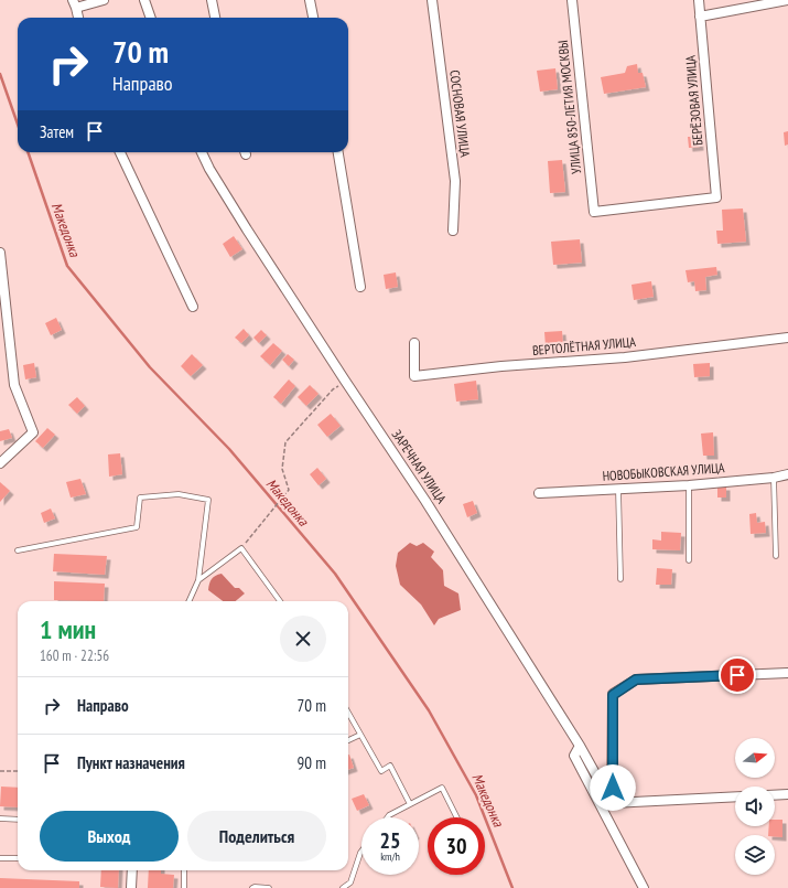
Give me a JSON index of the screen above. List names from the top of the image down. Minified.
{"streets":{"street":["БЕРЁЗОВАЯ УЛИЦА","УЛИЦА 850-ЛЕТИЯ МОСКВЫ","СОСНОВАЯ УЛИЦА","ВЕРТОЛЁТНАЯ УЛИЦА","ЗАРЕЧНАЯ УЛИЦА","НОВОБЫКОВСКАЯ УЛИЦА"]},"crossings":[["БЕРЁЗОВАЯ УЛИЦА","УЛИЦА 850-ЛЕТИЯ МОСКВЫ"]],"water":["Македонка"],"north":"right","page":{"turn":["70 m","Направо"],"then":"Затем","heading":["1 мин","160 m · 22:56"],"list":[{"name":"Направо","value":"70 m"},{"name":"Пункт назначения","value":"90 m"}],"buttons":["Выход","Поделиться"],"speed":"25 km/h","limit":"30"}}
